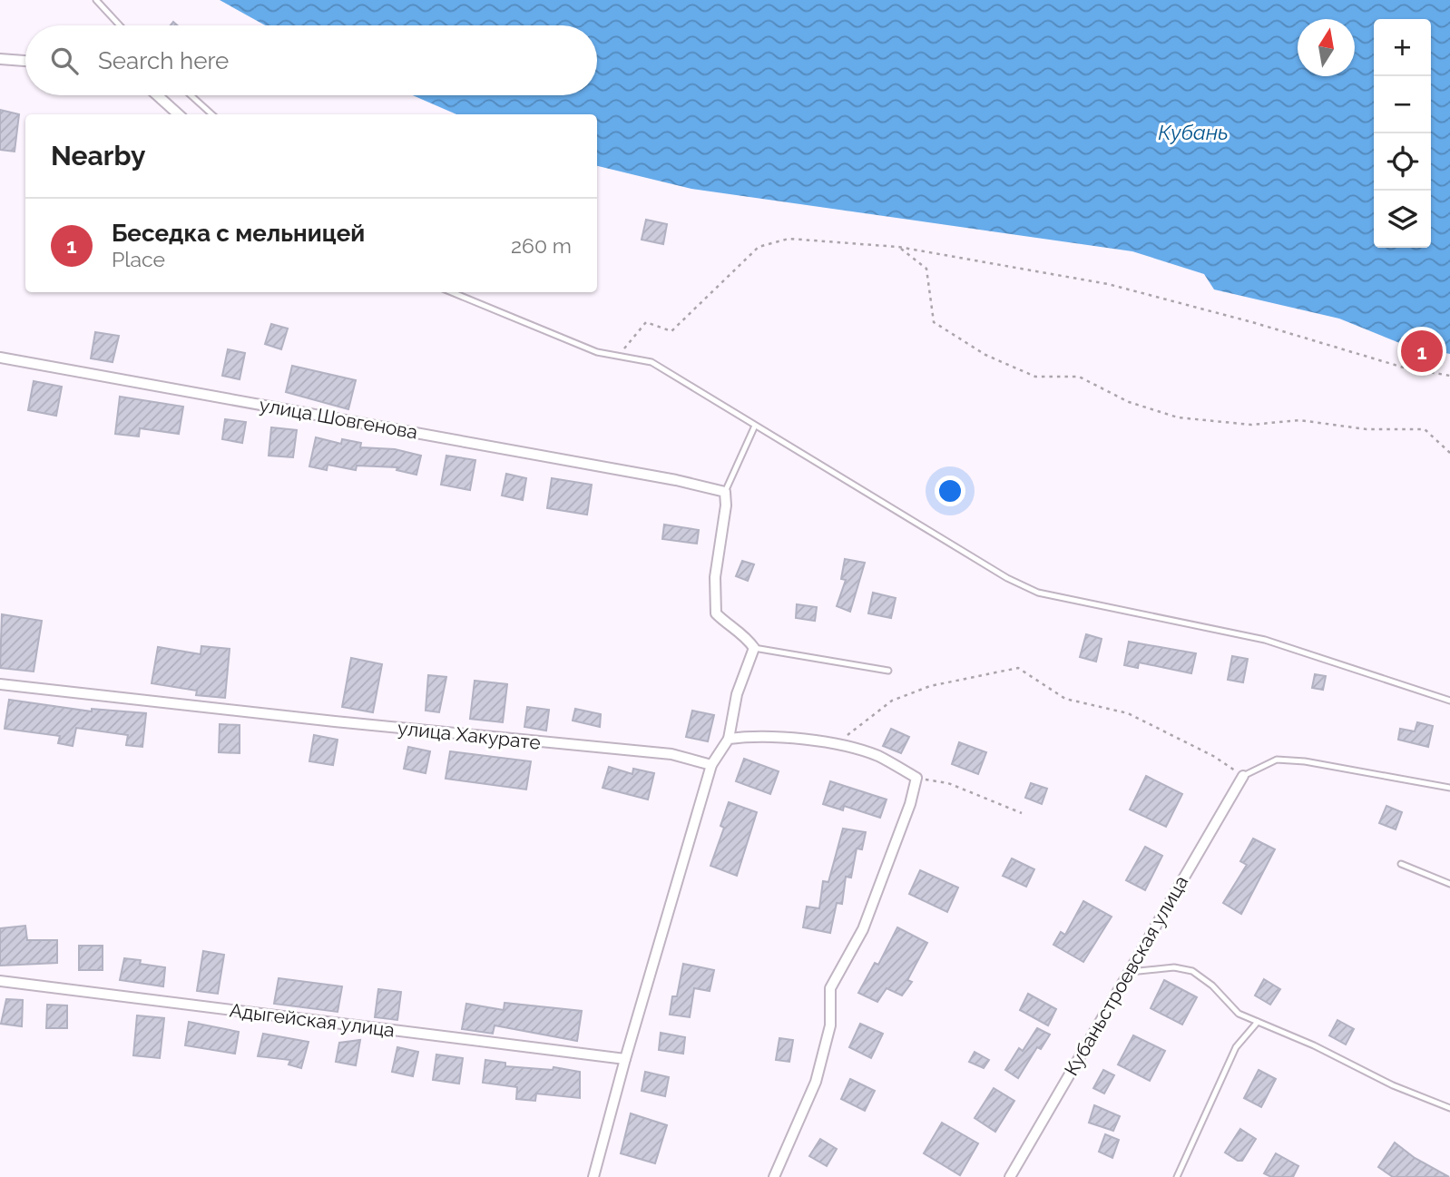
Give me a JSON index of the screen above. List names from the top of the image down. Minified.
{"streets":{"street":["улица Шовгенова","улица Хакурате","Кубаньстроевская улица","Адыгейская улица"]},"water":["Кубань"],"north":"top","page":{"map_buttons":["+","−"],"search":"Search here","heading":"Nearby","list":[{"mark":"1","name":"Беседка с мельницей","note":"Place","value":"260 m"}],"pins":"1"}}
